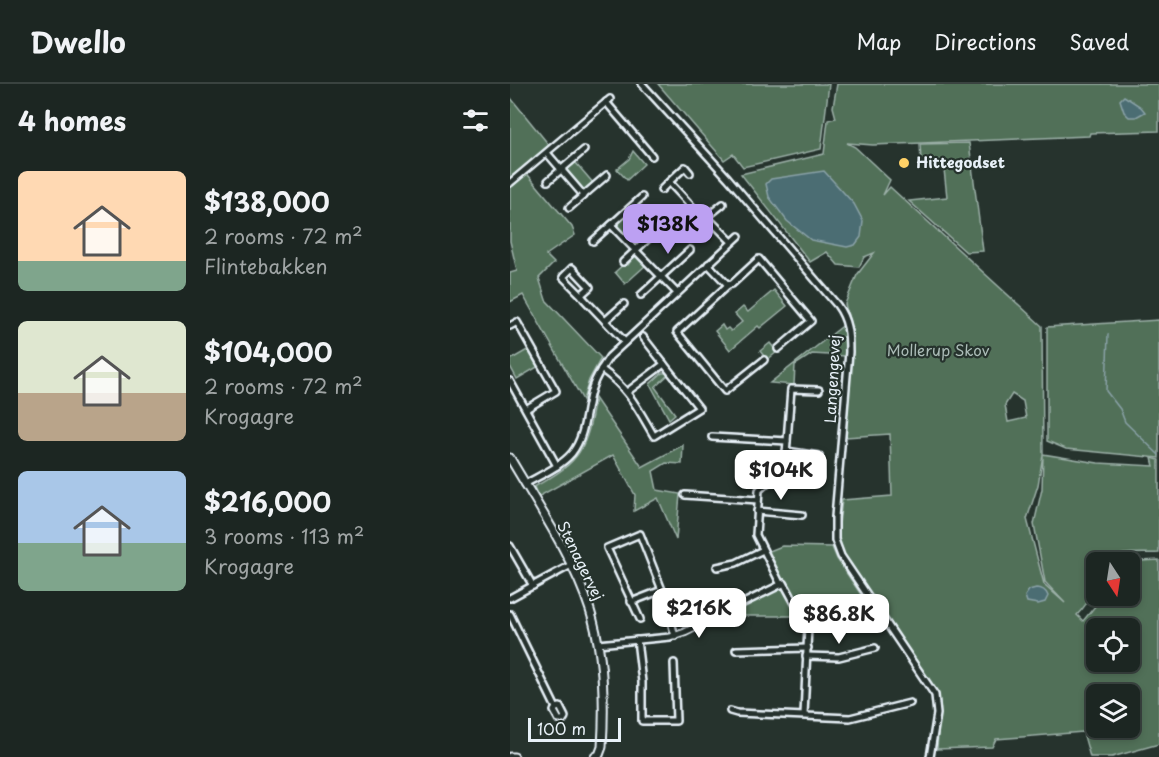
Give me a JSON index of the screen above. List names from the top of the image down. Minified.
{"streets":{"street":["Langengevej","Stenagervej"]},"parks":["Mollerup Skov"],"places":["Hittegodset"],"scale_bar":"100 m","north":"bottom","page":{"header":"Dwello","nav":["Map","Directions","Saved"],"heading":"4 homes","list":[{"name":"$138,000","note":"2 rooms · 72 m² · Flintebakken"},{"name":"$104,000","note":"2 rooms · 72 m² · Krogagre"},{"name":"$216,000","note":"3 rooms · 113 m² · Krogagre"}],"price":["$138K","$104K","$216K","$86.8K"],"scale":"100 m"}}
